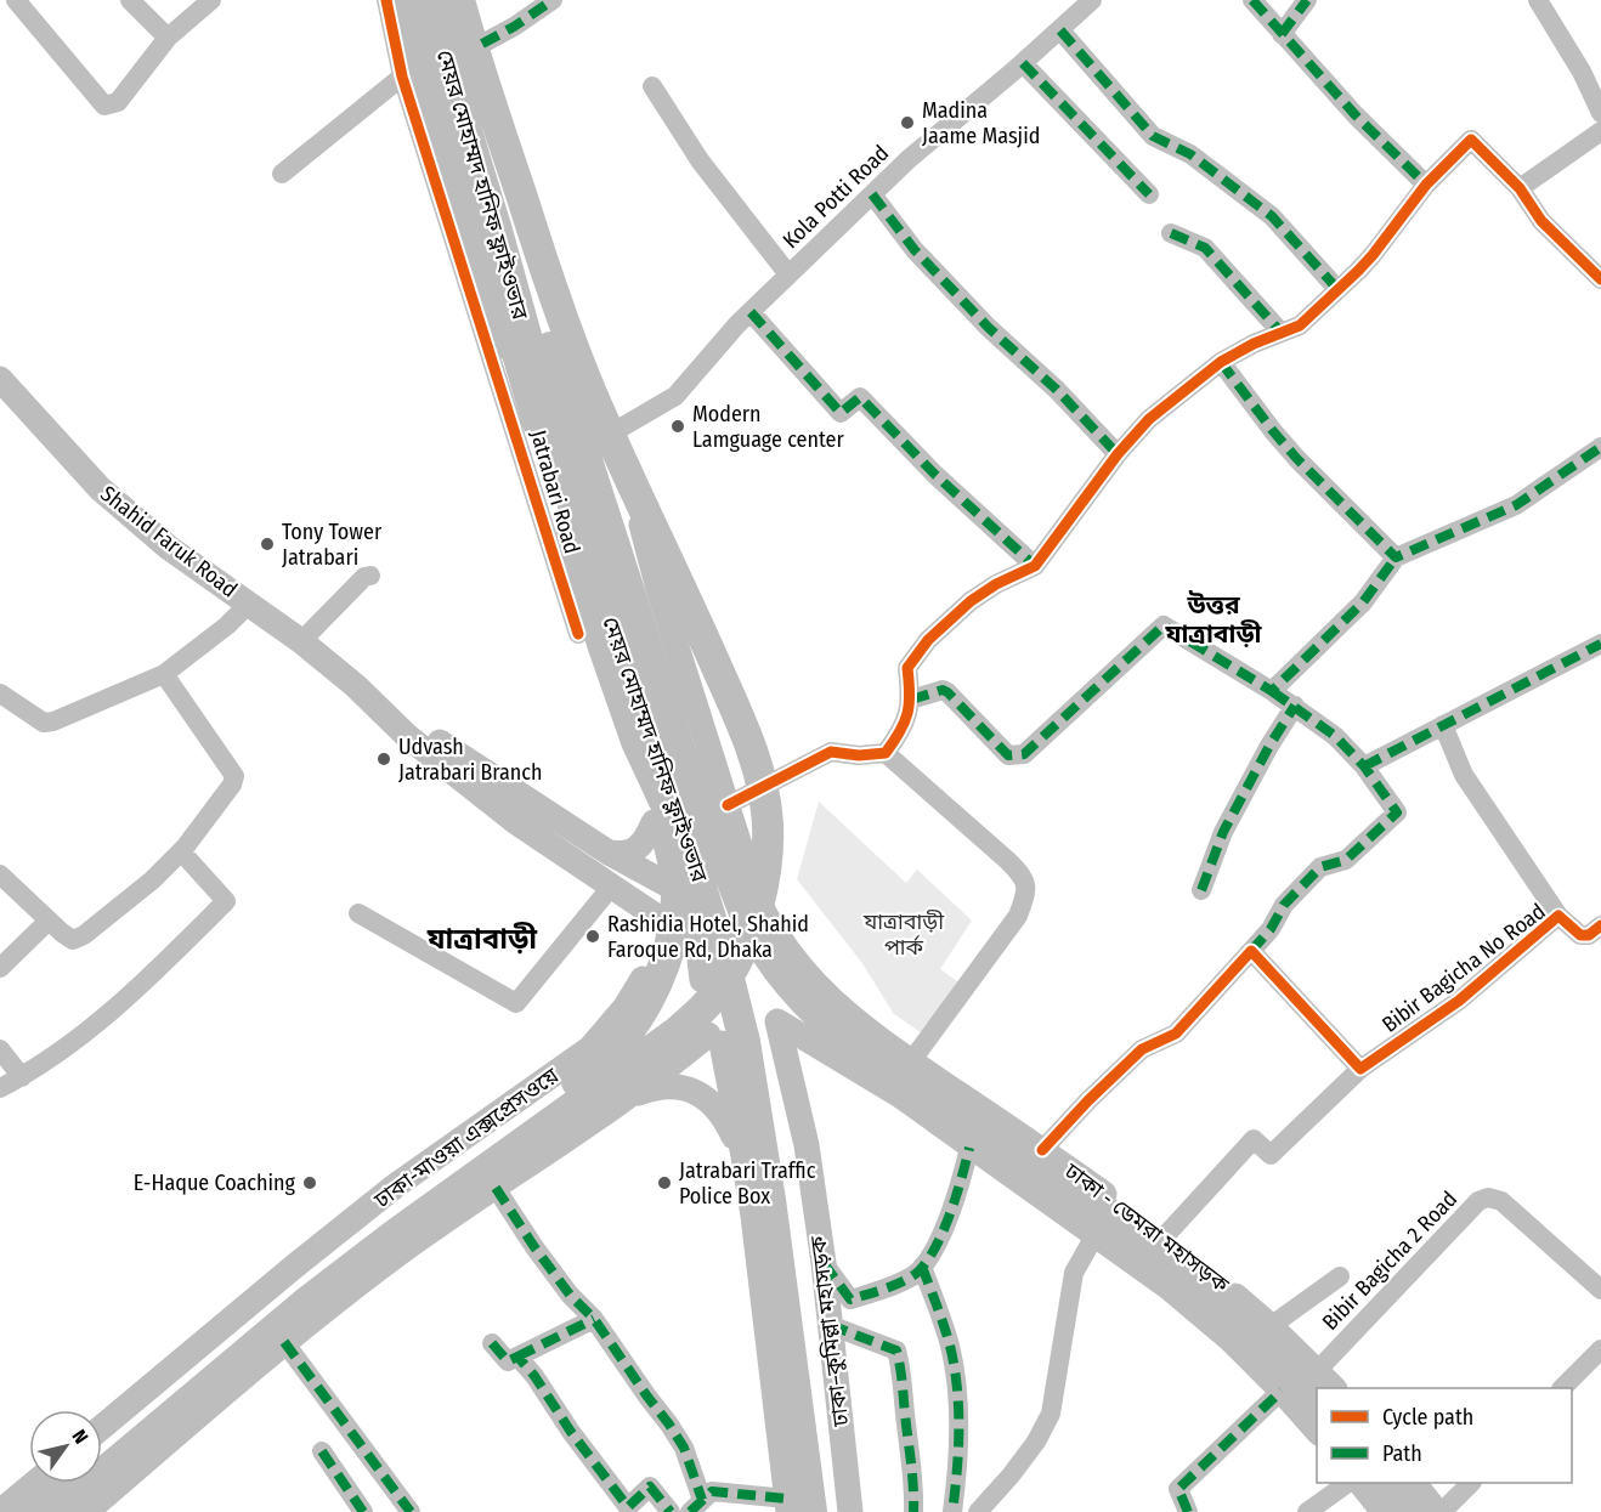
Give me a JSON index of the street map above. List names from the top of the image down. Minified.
{"streets":{"highway":["মেয়র মোহাম্মদ হানিফ ফ্লাইওভার"],"main road":["Jatrabari Road","Shahid Faruk Road","ঢাকা-মাওয়া এক্সপ্রেসওয়ে","ঢাকা - ডেমরা মহাসড়ক","ঢাকা–কুমিল্লা মহাসড়ক"],"street":["Kola Potti Road","Bibir Bagicha No Road","Bibir Bagicha 2 Road"]},"crossings":[["মেয়র মোহাম্মদ হানিফ ফ্লাইওভার","ঢাকা–কুমিল্লা মহাসড়ক"],["Jatrabari Road","Shahid Faruk Road"],["Jatrabari Road","ঢাকা-মাওয়া এক্সপ্রেসওয়ে"],["Jatrabari Road","ঢাকা - ডেমরা মহাসড়ক"],["Jatrabari Road","ঢাকা–কুমিল্লা মহাসড়ক"],["Shahid Faruk Road","ঢাকা-মাওয়া এক্সপ্রেসওয়ে"],["Shahid Faruk Road","ঢাকা - ডেমরা মহাসড়ক"],["Shahid Faruk Road","ঢাকা–কুমিল্লা মহাসড়ক"],["Bibir Bagicha No Road","ঢাকা - ডেমরা মহাসড়ক"],["ঢাকা - ডেমরা মহাসড়ক","Bibir Bagicha 2 Road"],["ঢাকা - ডেমরা মহাসড়ক","ঢাকা–কুমিল্লা মহাসড়ক"]],"districts":["উত্তর যাত্রাবাড়ী","যাত্রাবাড়ী"],"parks":["যাত্রাবাড়ী পার্ক"],"places":["Madina Jaame Masjid","Modern Lamguage center","Tony Tower Jatrabari","Udvash Jatrabari Branch","Rashidia Hotel, Shahid Faroque Rd, Dhaka","E-Haque Coaching","Jatrabari Traffic Police Box"],"legend":["Cycle path","Path"],"north":"top right"}
